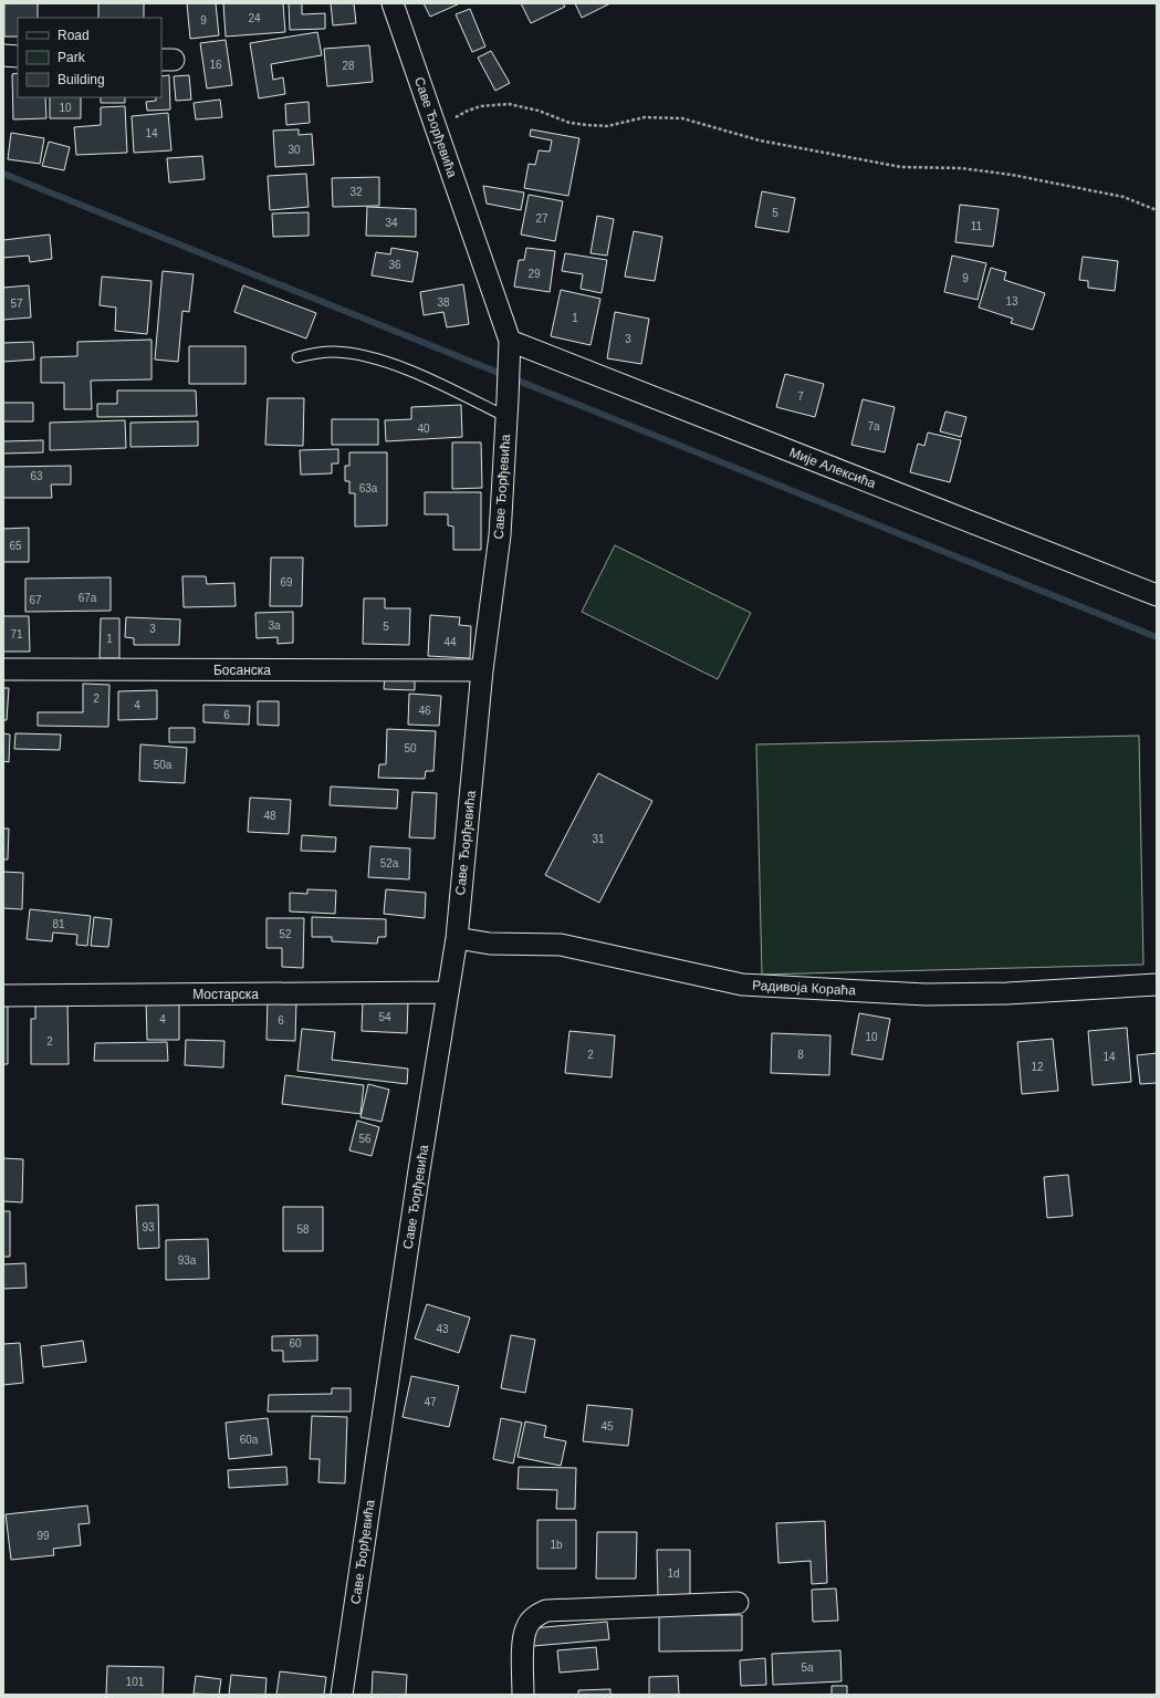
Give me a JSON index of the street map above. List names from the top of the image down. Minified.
{"streets":{"street":["Саве Ђорђевића","Мије Алексића","Босанска","Радивоја Кораћа","Мостарска"]},"crossings":[["Саве Ђорђевића","Мије Алексића"],["Саве Ђорђевића","Босанска"],["Саве Ђорђевића","Радивоја Кораћа"],["Саве Ђорђевића","Мостарска"]],"house_numbers":["24","9","16","28","10","14","30","32","5","27","34","11","36","29","9","13","38","57","1","3","7","7a","40","63","63a","65","69","67a","67","3a","5","3","71","1","44","2","4","46","6","50","50a","48","31","52a","81","52","54","4","6","10","2","2","8","14","12","56","93","58","93a","43","60","47","45","60a","99","1b","1d","5a","101"],"legend":["Road","Park","Building"]}
